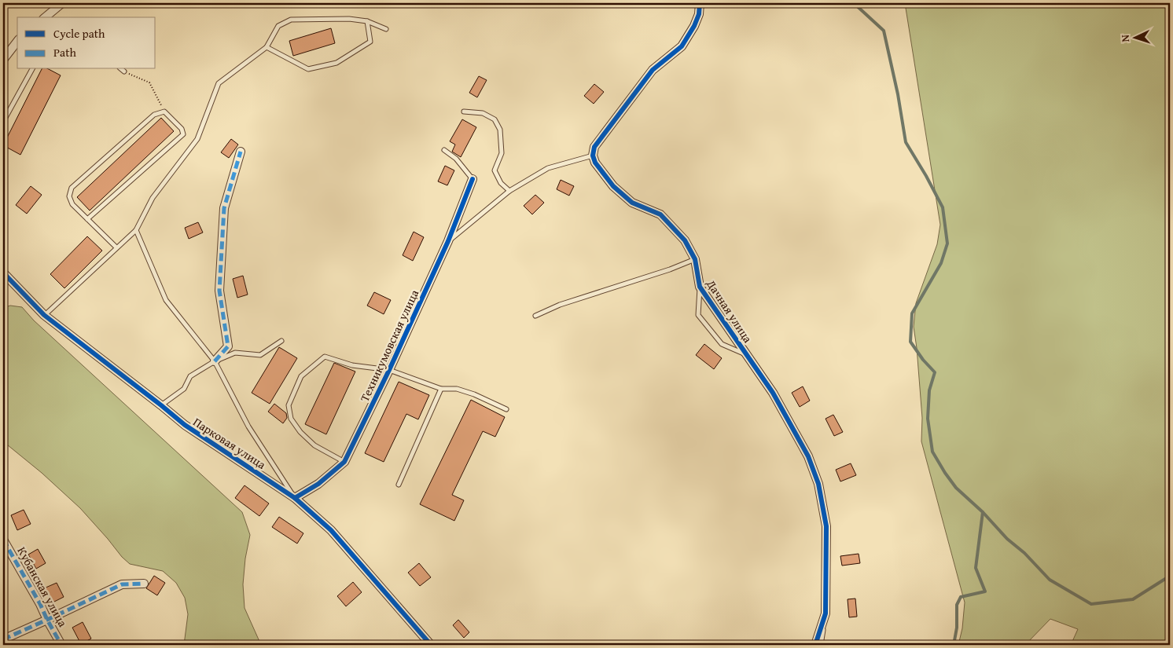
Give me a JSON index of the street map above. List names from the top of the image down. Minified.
{"streets":{"street":["Дачная улица","Техникумовская улица","Парковая улица","Кубанская улица"]},"crossings":[["Техникумовская улица","Парковая улица"]],"legend":["Cycle path","Path"],"north":"left"}
